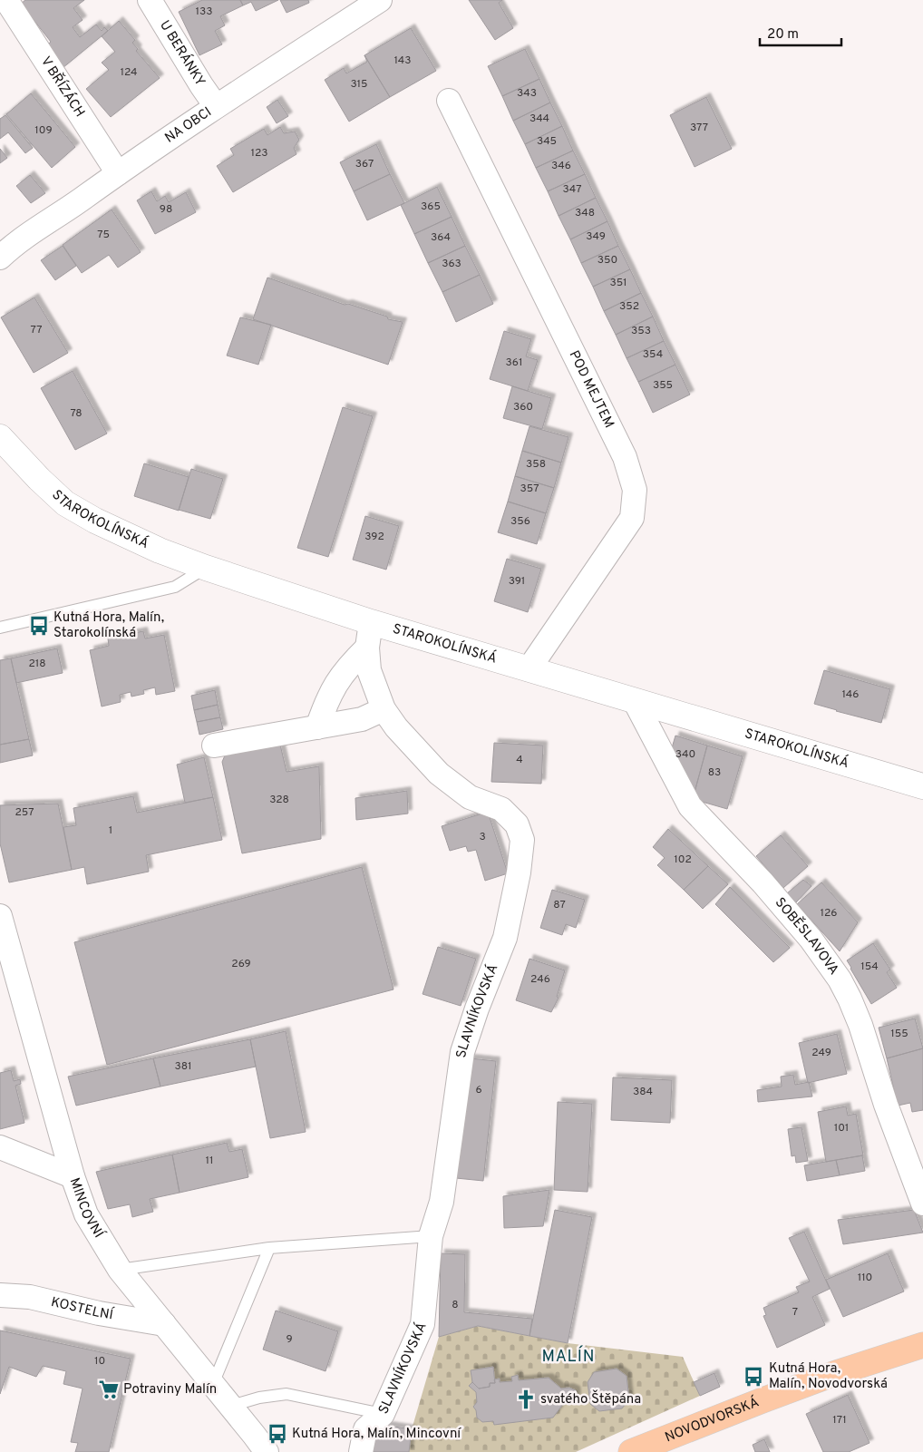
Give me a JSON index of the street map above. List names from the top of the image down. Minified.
{"streets":{"main road":["NOVODVORSKÁ"],"street":["U BERÁNKY","V BŘÍZÁCH","NA OBCI","POD MEJTEM","STAROKOLÍNSKÁ","SOBĚSLAVOVA","SLAVNÍKOVSKÁ","MINCOVNÍ","KOSTELNÍ"]},"crossings":[["U BERÁNKY","NA OBCI"],["V BŘÍZÁCH","NA OBCI"],["POD MEJTEM","STAROKOLÍNSKÁ"],["STAROKOLÍNSKÁ","SOBĚSLAVOVA"],["STAROKOLÍNSKÁ","SLAVNÍKOVSKÁ"],["MINCOVNÍ","KOSTELNÍ"]],"districts":["MALÍN"],"places":{"bus stop":["Kutná Hora, Malín, Starokolínská","Kutná Hora, Malín, Novodvorská","Kutná Hora, Malín, Mincovní"],"supermarket":["Potraviny Malín"],"church":["svatého Štěpána"]},"house_numbers":["133","143","124","315","343","344","377","109","345","123","367","346","347","365","98","348","75","349","364","350","363","351","352","77","353","354","361","355","360","78","358","357","356","392","391","218","146","340","4","83","328","257","1","3","102","87","126","269","154","246","155","249","381","6","384","101","11","110","8","7","9","10","171"],"scale_bar":"20 m"}
